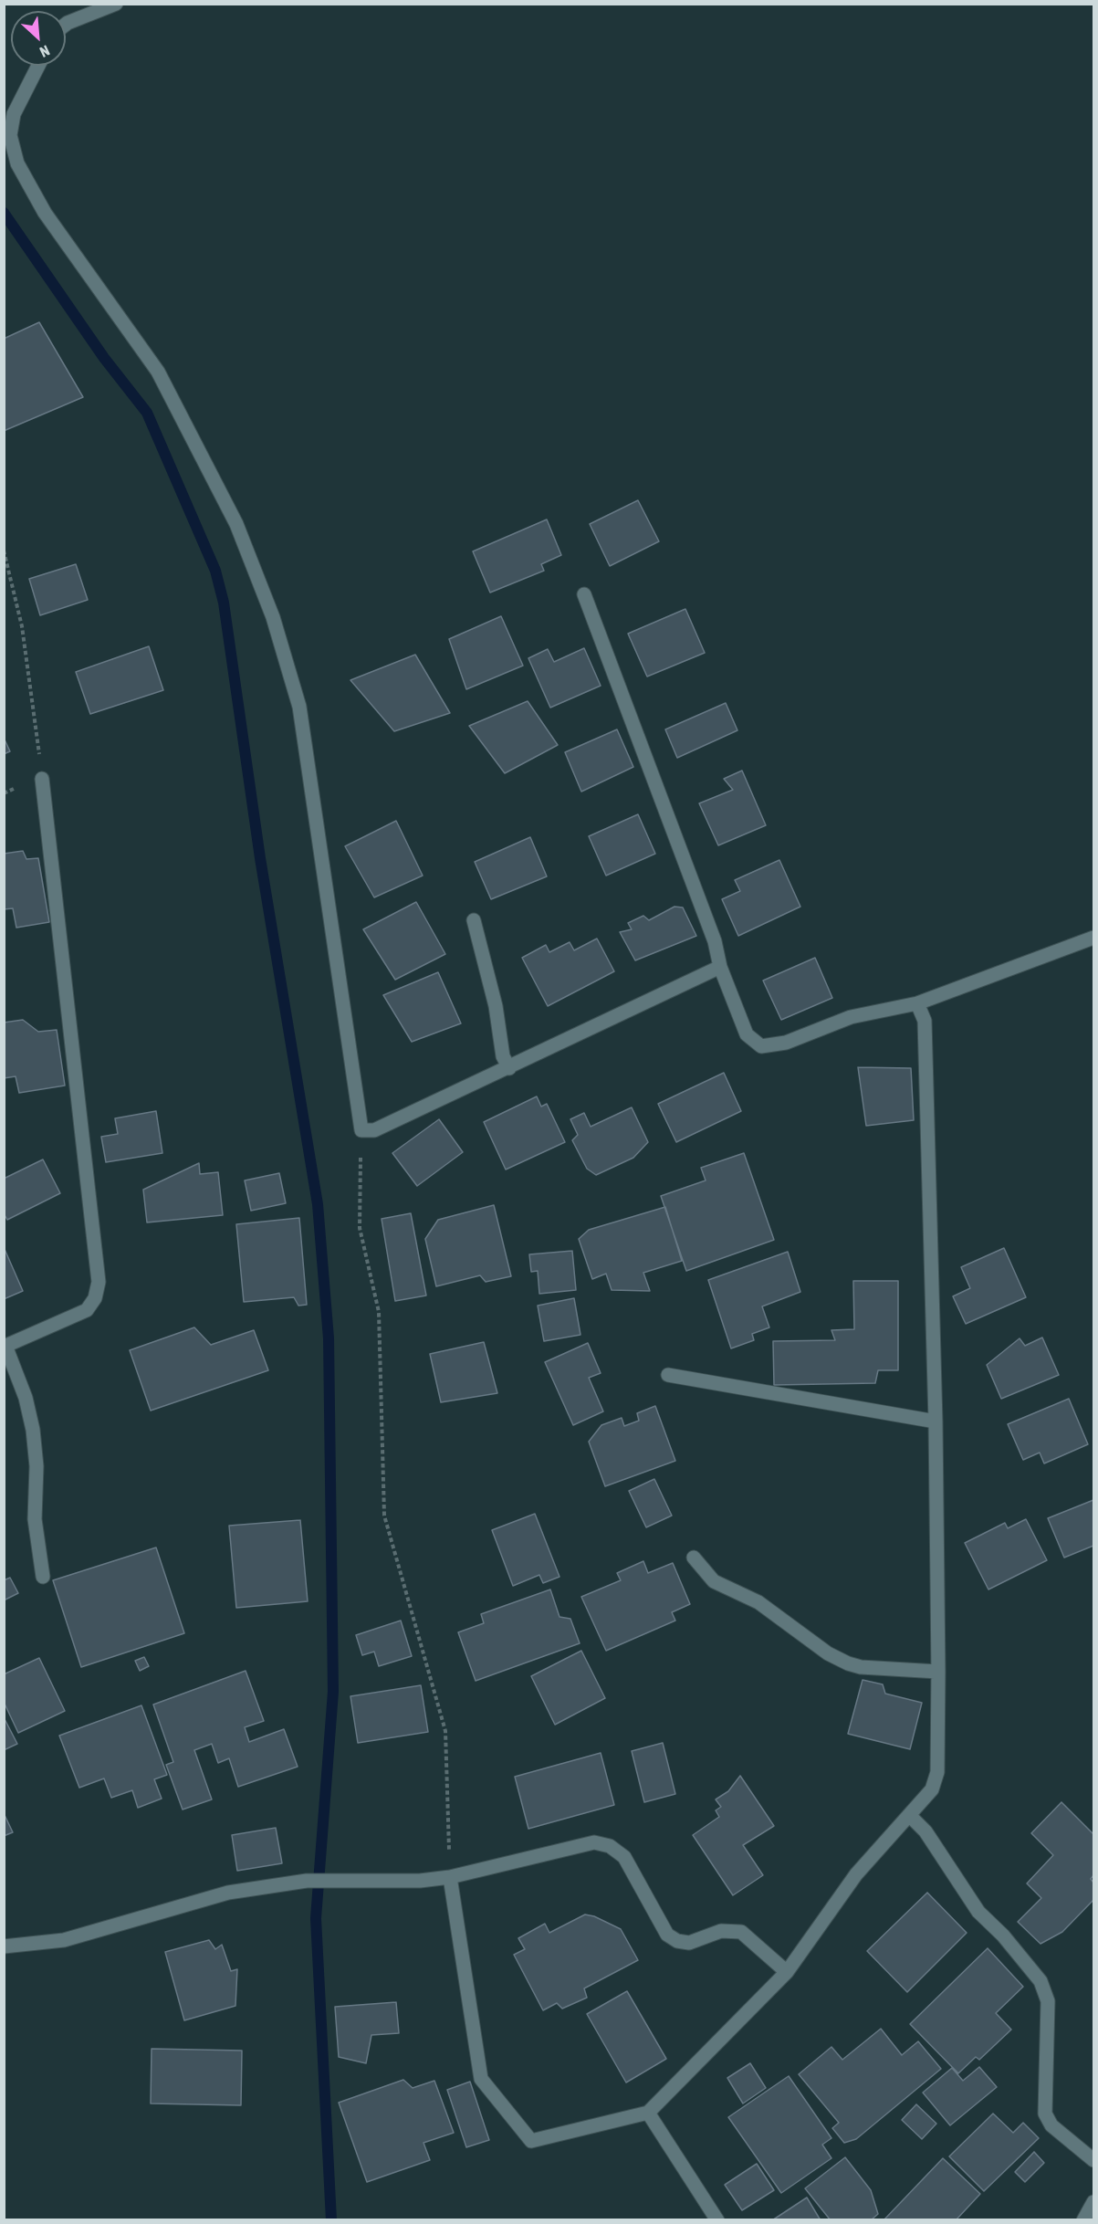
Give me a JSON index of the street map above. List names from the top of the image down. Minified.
{"north":"bottom right"}
